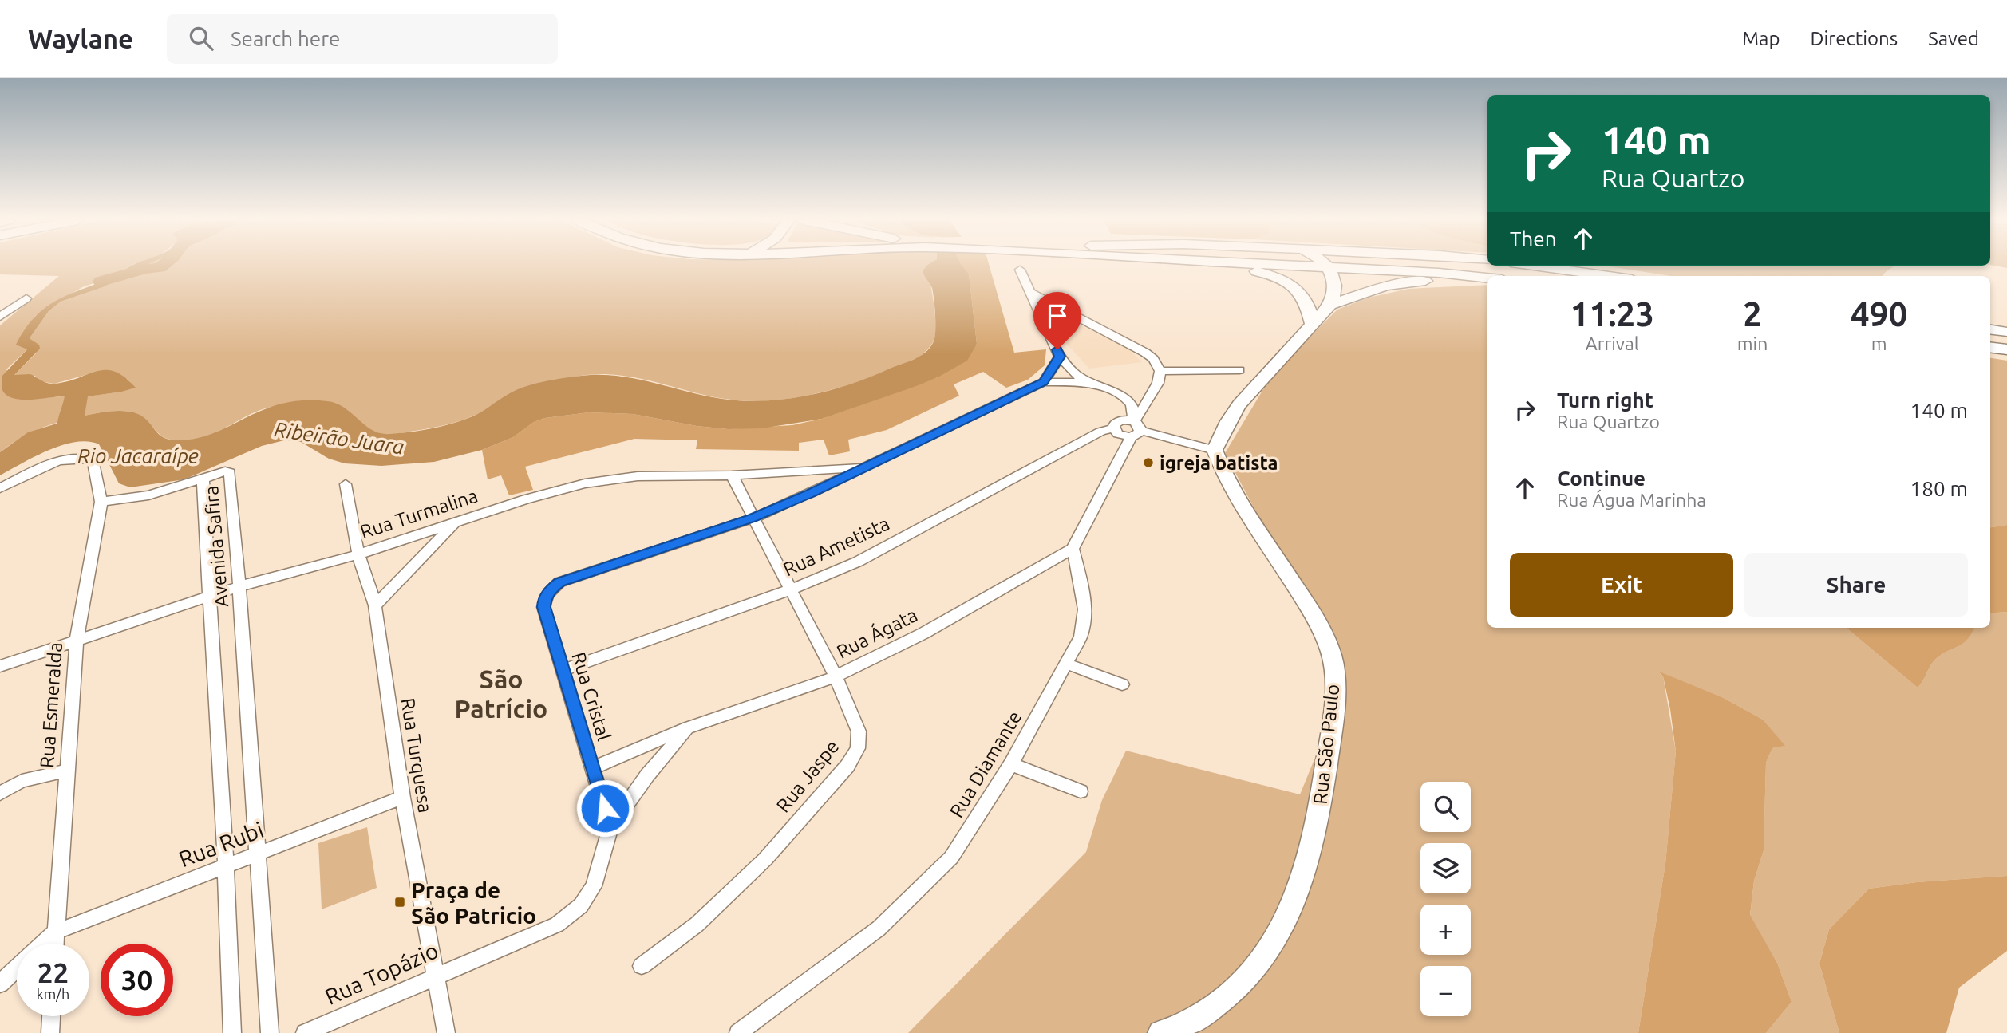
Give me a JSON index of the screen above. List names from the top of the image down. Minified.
{"streets":{"main road":["Rua São Paulo"],"street":["Rua Turmalina","Avenida Safira","Rua Ametista","Rua Ágata","Rua Cristal","Rua Esmeralda","Rua Turquesa","Rua Diamante","Rua Jaspe","Rua Rubi","Rua Topázio"]},"crossings":[["Rua Turmalina","Avenida Safira"],["Rua Turmalina","Rua Esmeralda"],["Rua Turmalina","Rua Turquesa"],["Rua Turmalina","Rua Jaspe"],["Avenida Safira","Rua Rubi"],["Rua Ametista","Rua Cristal"],["Rua Ametista","Rua Jaspe"],["Rua Ágata","Rua Cristal"],["Rua Ágata","Rua Diamante"],["Rua Ágata","Rua Jaspe"],["Rua Cristal","Rua Jaspe"],["Rua Cristal","Rua Topázio"],["Rua Esmeralda","Rua Rubi"],["Rua Turquesa","Rua Rubi"],["Rua Turquesa","Rua Topázio"]],"districts":["São Patrício"],"water":["Ribeirão Juara","Rio Jacaraípe"],"places":{"other":["igreja batista"],"transit":["Praça de São Patricio"]},"page":{"header":"Waylane","search":"Search here","nav":["Map","Directions","Saved"],"turn":["140 m","Rua Quartzo"],"then":"Then","eta":["11:23","Arrival","2","min","490","m"],"list":[{"name":"Turn right","note":"Rua Quartzo","value":"140 m"},{"name":"Continue","note":"Rua Água Marinha","value":"180 m"}],"buttons":["Exit","Share"],"map_buttons":["+","−"],"speed":"22 km/h","limit":"30"}}
